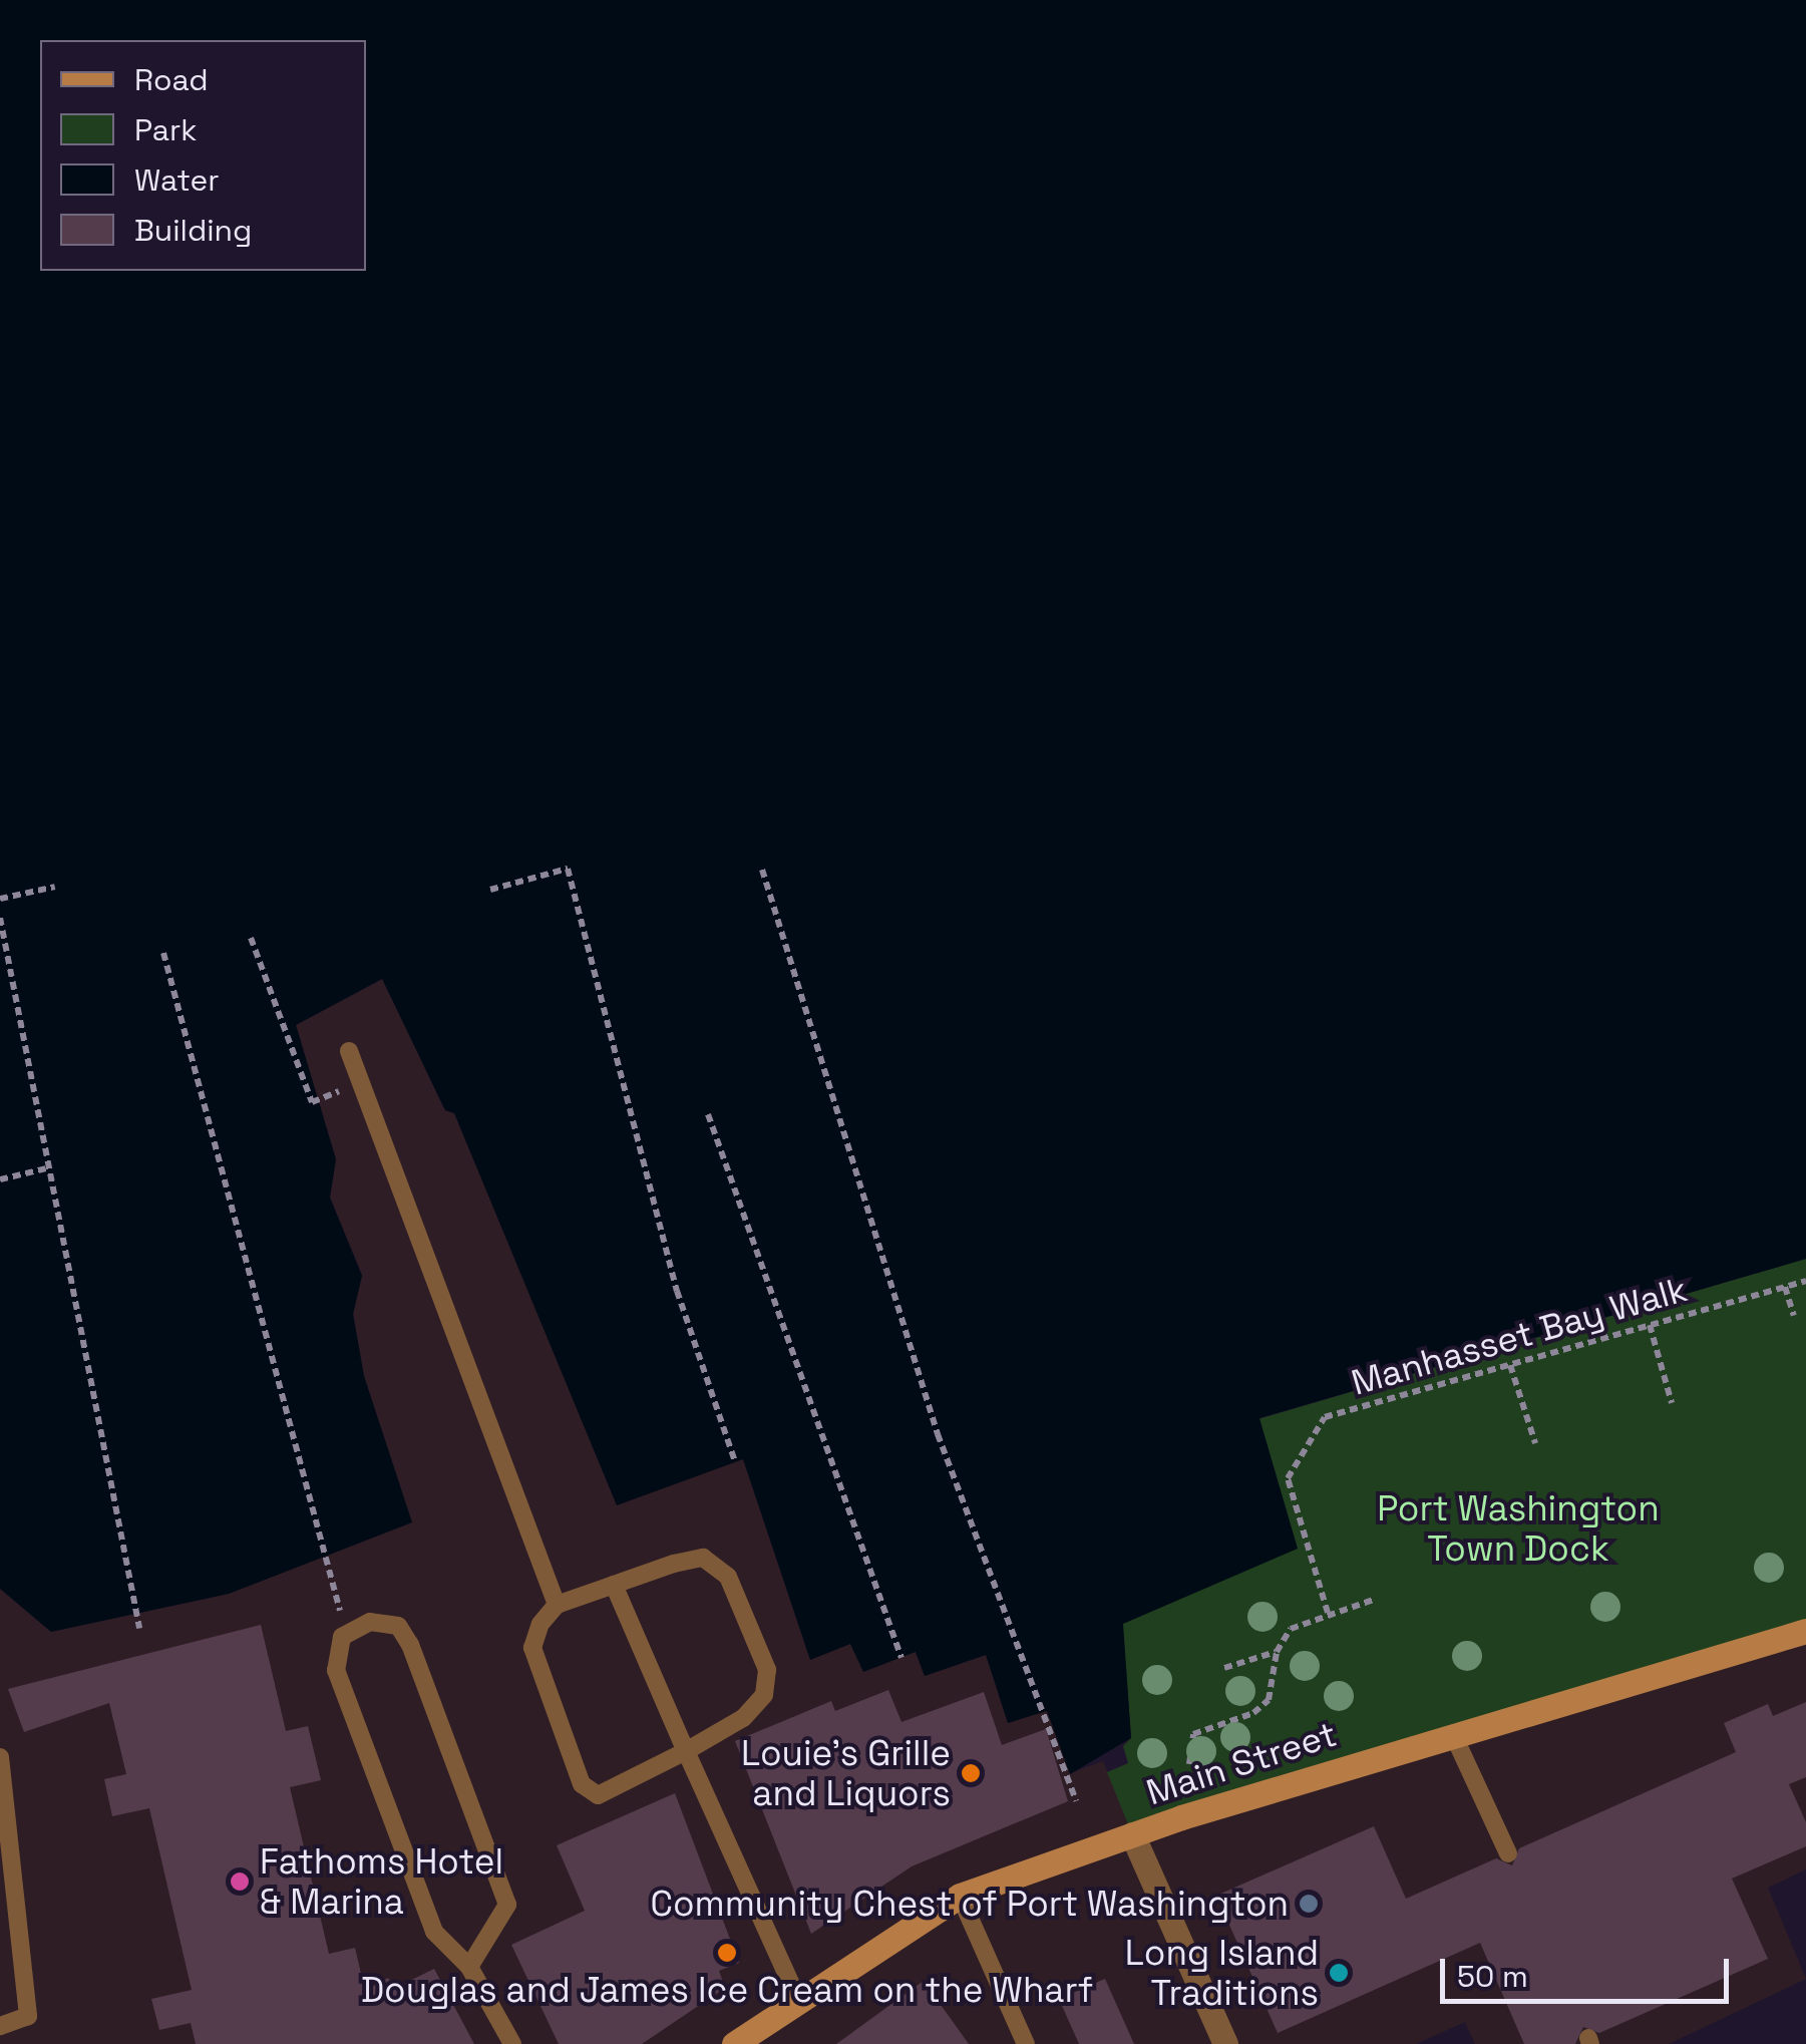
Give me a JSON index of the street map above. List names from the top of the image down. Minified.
{"streets":{"main road":["Main Street"],"path":["Manhasset Bay Walk"]},"parks":["Port Washington Town Dock"],"places":["Louie's Grille and Liquors","Fathoms Hotel & Marina","Community Chest of Port Washington","Douglas and James Ice Cream on the Wharf","Long Island Traditions"],"legend":["Road","Park","Water","Building"],"scale_bar":"50 m"}
